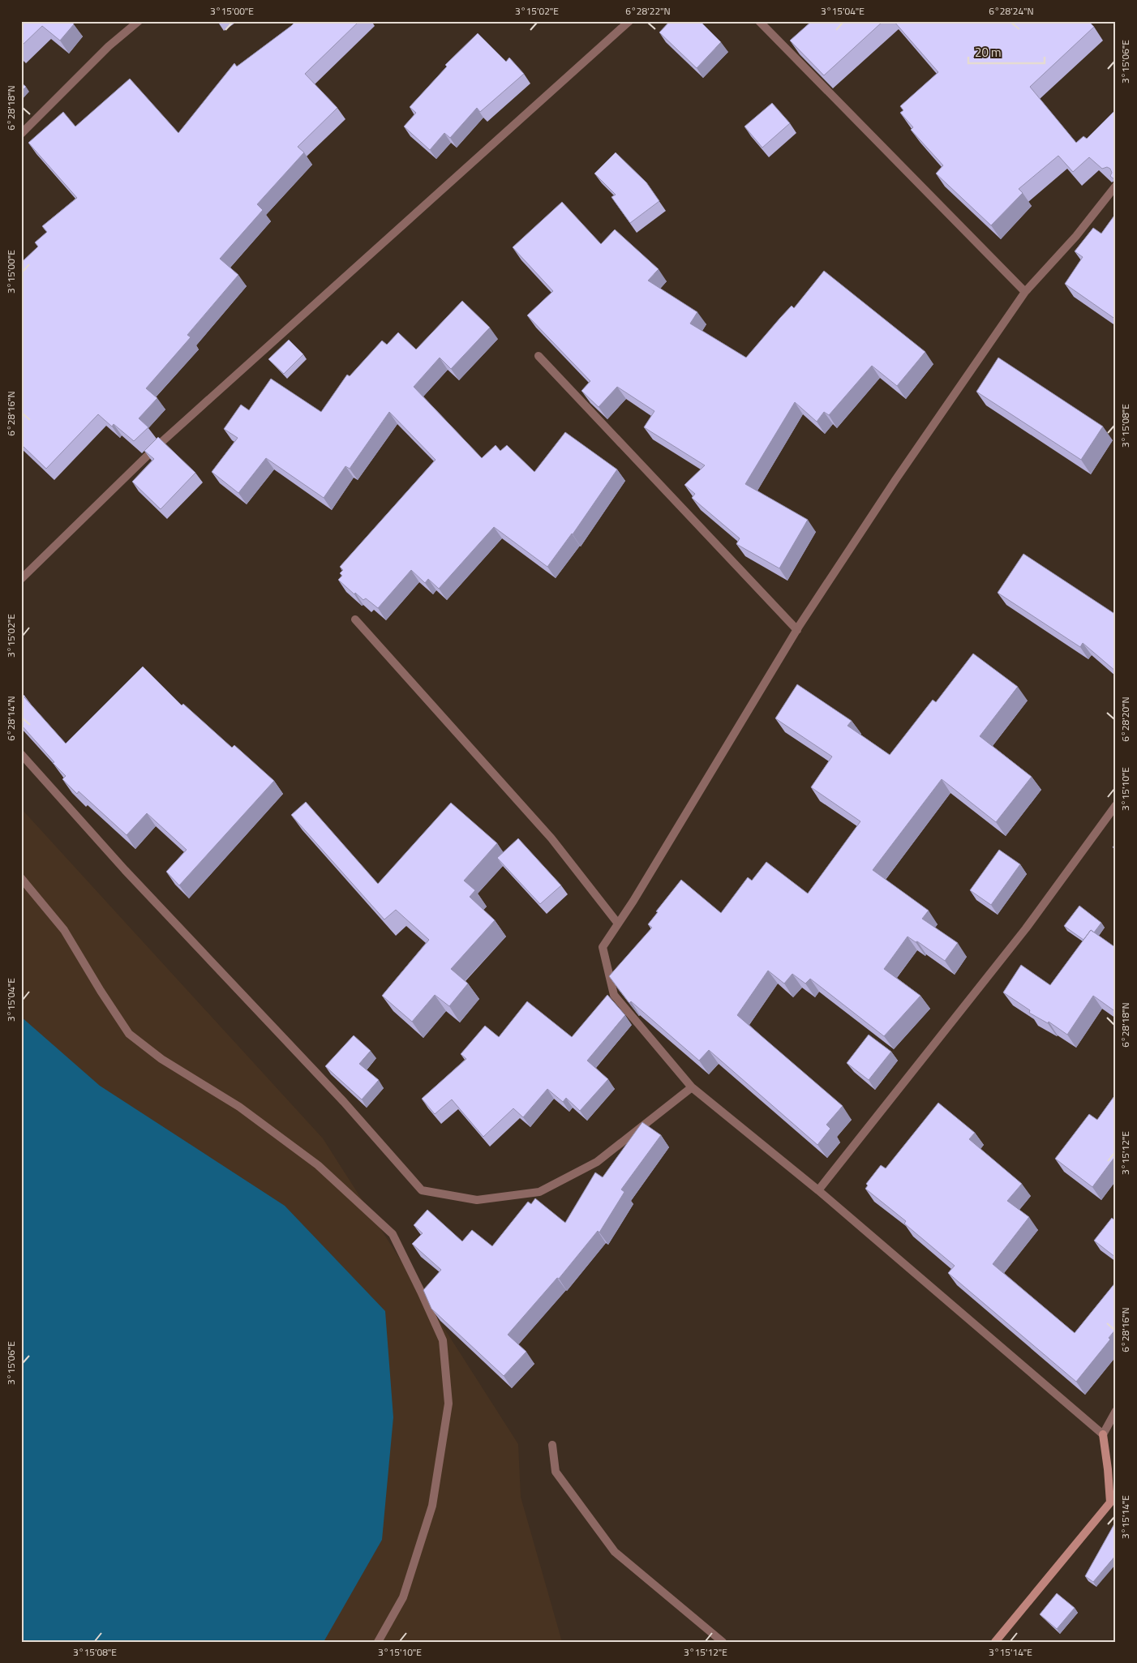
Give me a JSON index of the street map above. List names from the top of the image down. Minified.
{"scale_bar":"20 m","coordinates":["3°15'00\"E","3°15'02\"E","6°28'22\"N","3°15'04\"E","6°28'24\"N","3°15'06\"E","6°28'18\"N","6°28'16\"N","3°15'08\"E","6°28'14\"N","6°28'20\"N","3°15'10\"E","3°15'12\"E","3°15'14\"E"]}
